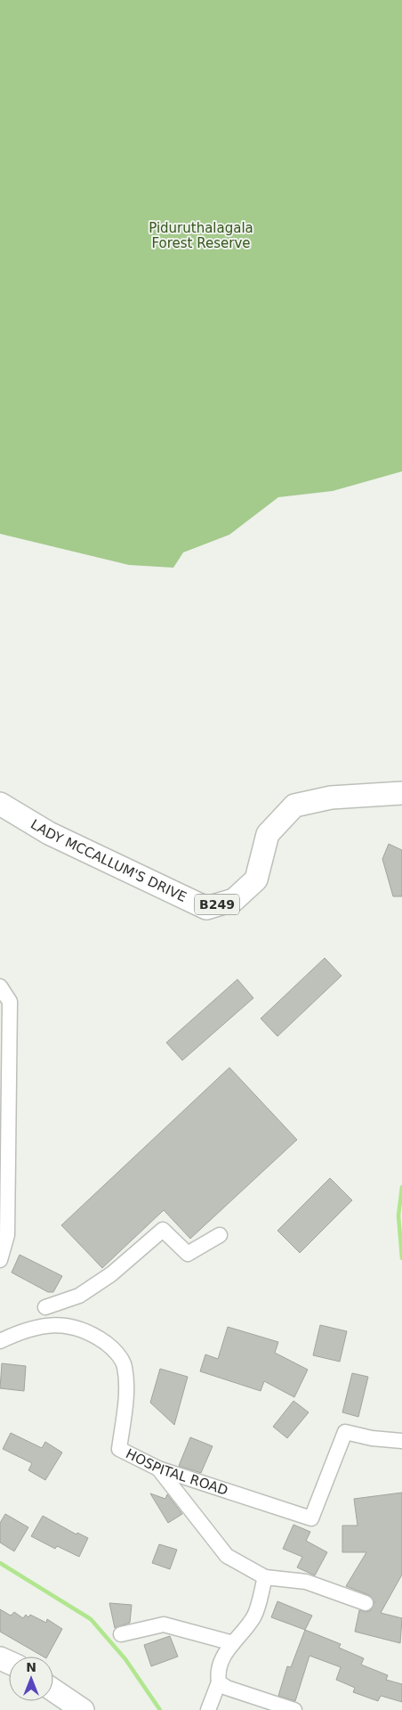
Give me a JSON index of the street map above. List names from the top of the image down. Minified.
{"streets":{"main road":["LADY MCCALLUM'S DRIVE","B249"],"street":["HOSPITAL ROAD"]},"parks":["Piduruthalagala Forest Reserve"],"north":"top"}
